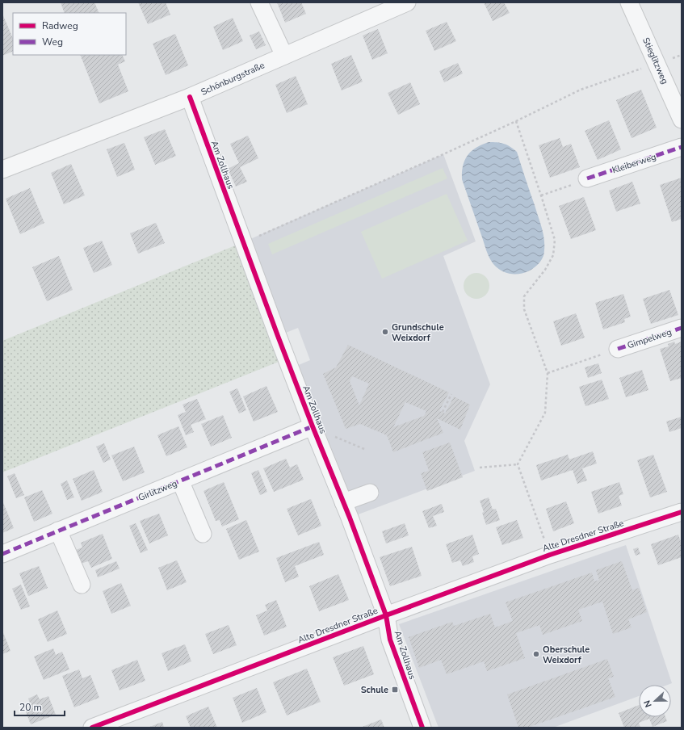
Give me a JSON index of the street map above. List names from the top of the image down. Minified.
{"streets":{"street":["Stieglitzweg","Schönburgstraße","Kleiberweg","Am Zollhaus","Gimpelweg","Girlitzweg","Alte Dresdner Straße"]},"crossings":[["Schönburgstraße","Am Zollhaus"],["Am Zollhaus","Girlitzweg"],["Am Zollhaus","Alte Dresdner Straße"]],"places":{"other":["Grundschule Weixdorf","Oberschule Weixdorf"],"transit":["Schule"]},"legend":["Radweg","Weg"],"scale_bar":"20 m","north":"left"}
